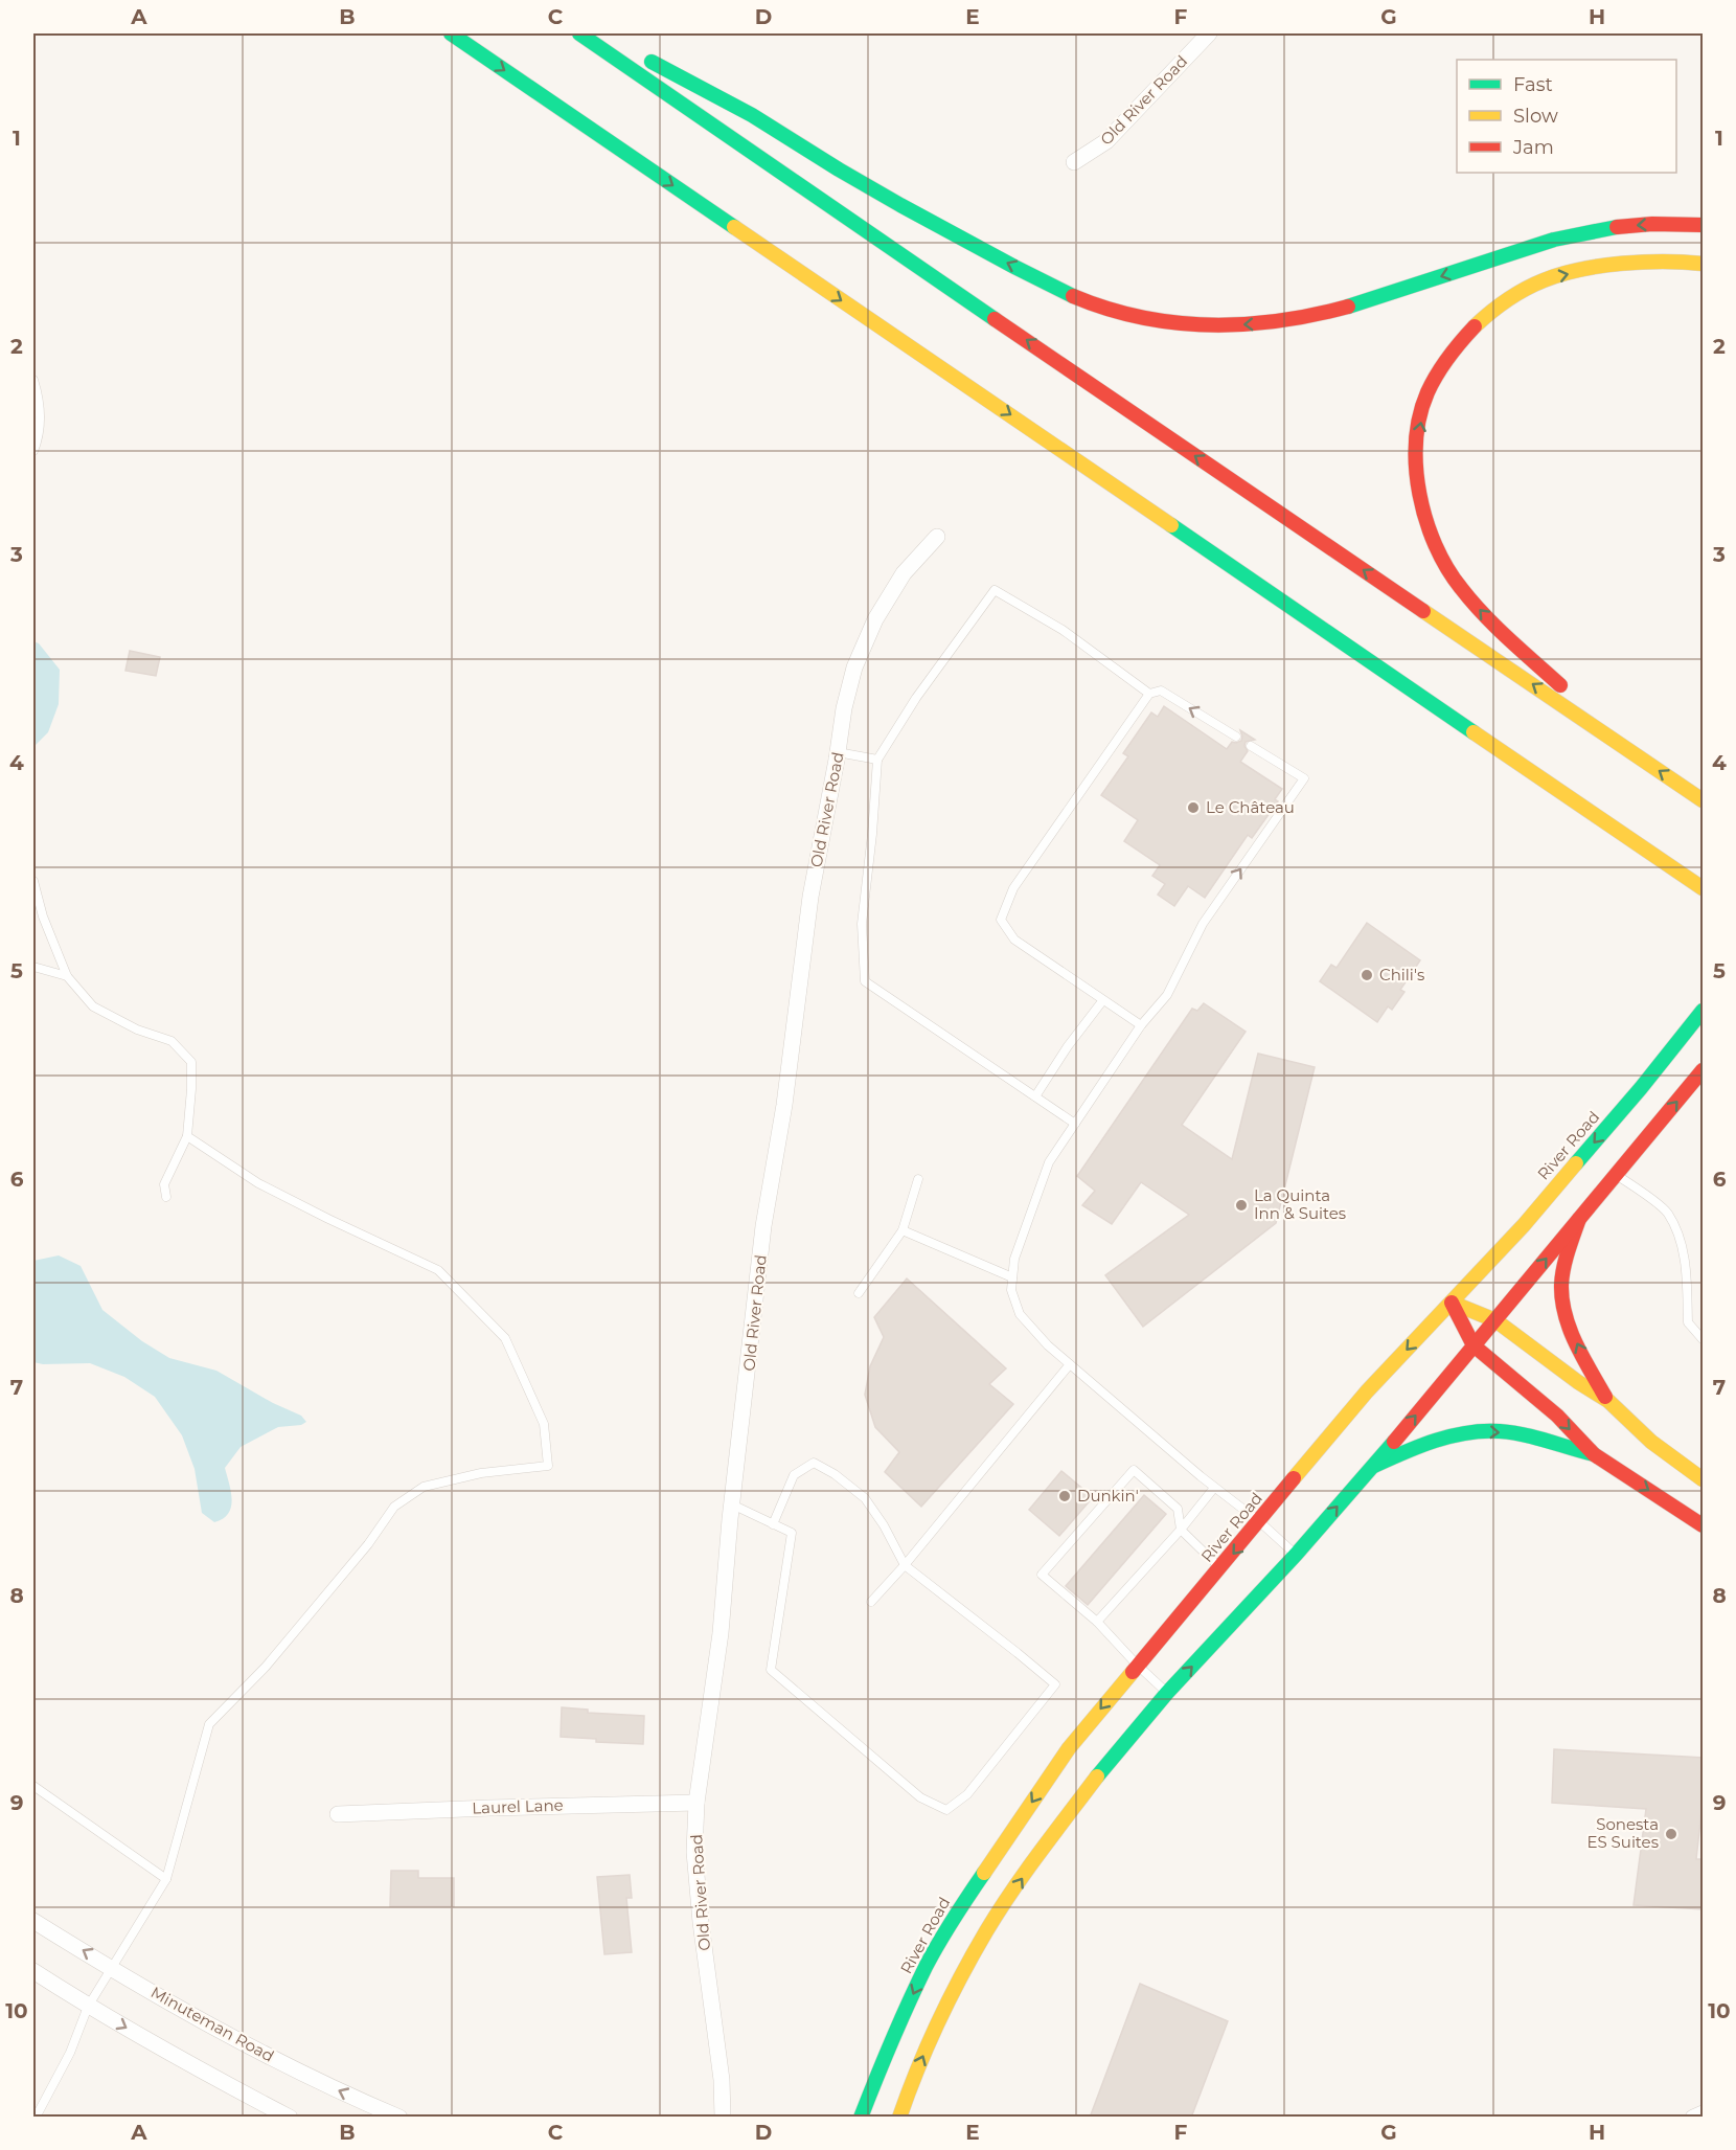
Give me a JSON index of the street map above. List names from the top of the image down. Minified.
{"streets":{"main road":["River Road"],"street":["Old River Road","Laurel Lane","Minuteman Road"]},"crossings":[["Old River Road","Laurel Lane"]],"places":["Le Château","Chili's","La Quinta Inn & Suites","Dunkin'","Sonesta ES Suites"],"legend":["Fast","Slow","Jam"],"grid":{"columns":["A","B","C","D","E","F","G","H"],"rows":["1","2","3","4","5","6","7","8","9","10"]}}
